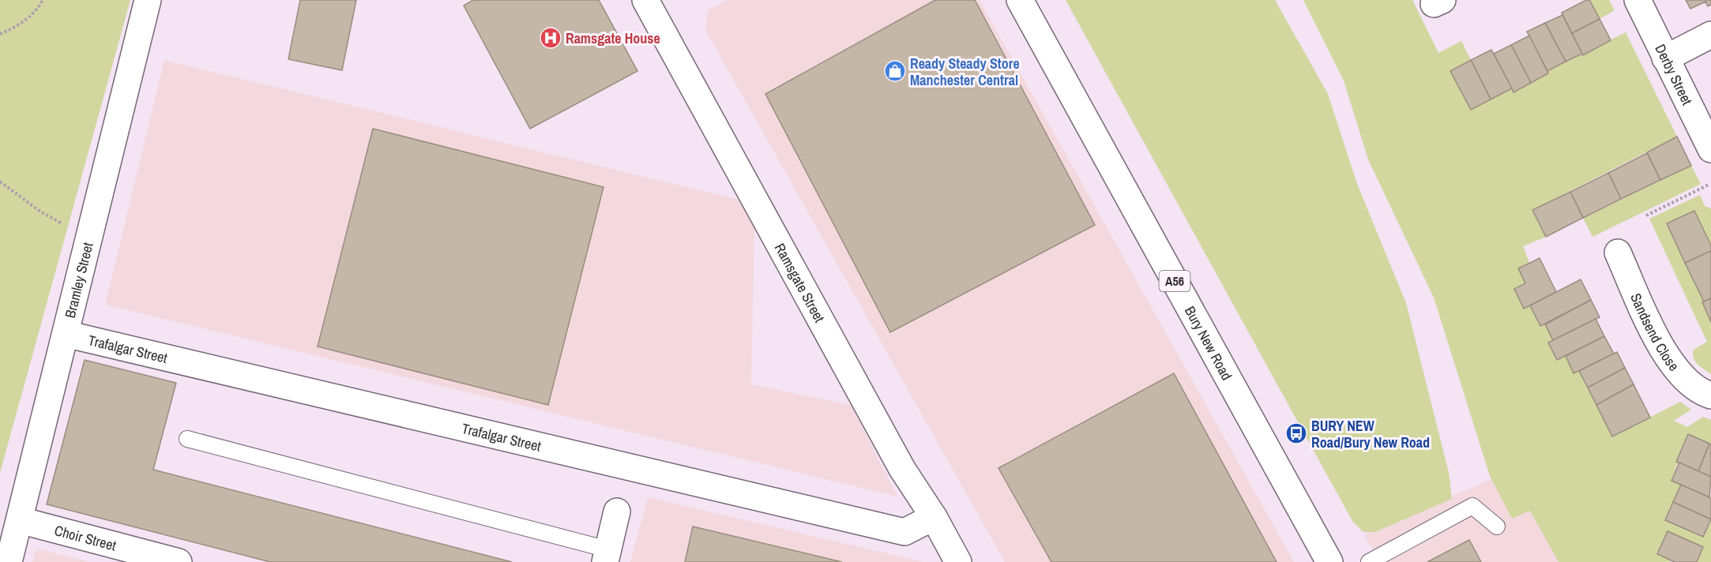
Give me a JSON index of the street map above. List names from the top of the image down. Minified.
{"streets":{"main road":["Derby Street","Bramley Street","A56","Ramsgate Street","Sandsend Close","Bury New Road","Trafalgar Street","Choir Street"]},"crossings":[["Bramley Street","Trafalgar Street"],["Bramley Street","Choir Street"],["Ramsgate Street","Trafalgar Street"]],"places":{"hospital":["Ramsgate House"],"shop":["Ready Steady Store Manchester Central"],"bus stop":["BURY NEW Road/Bury New Road"]}}
